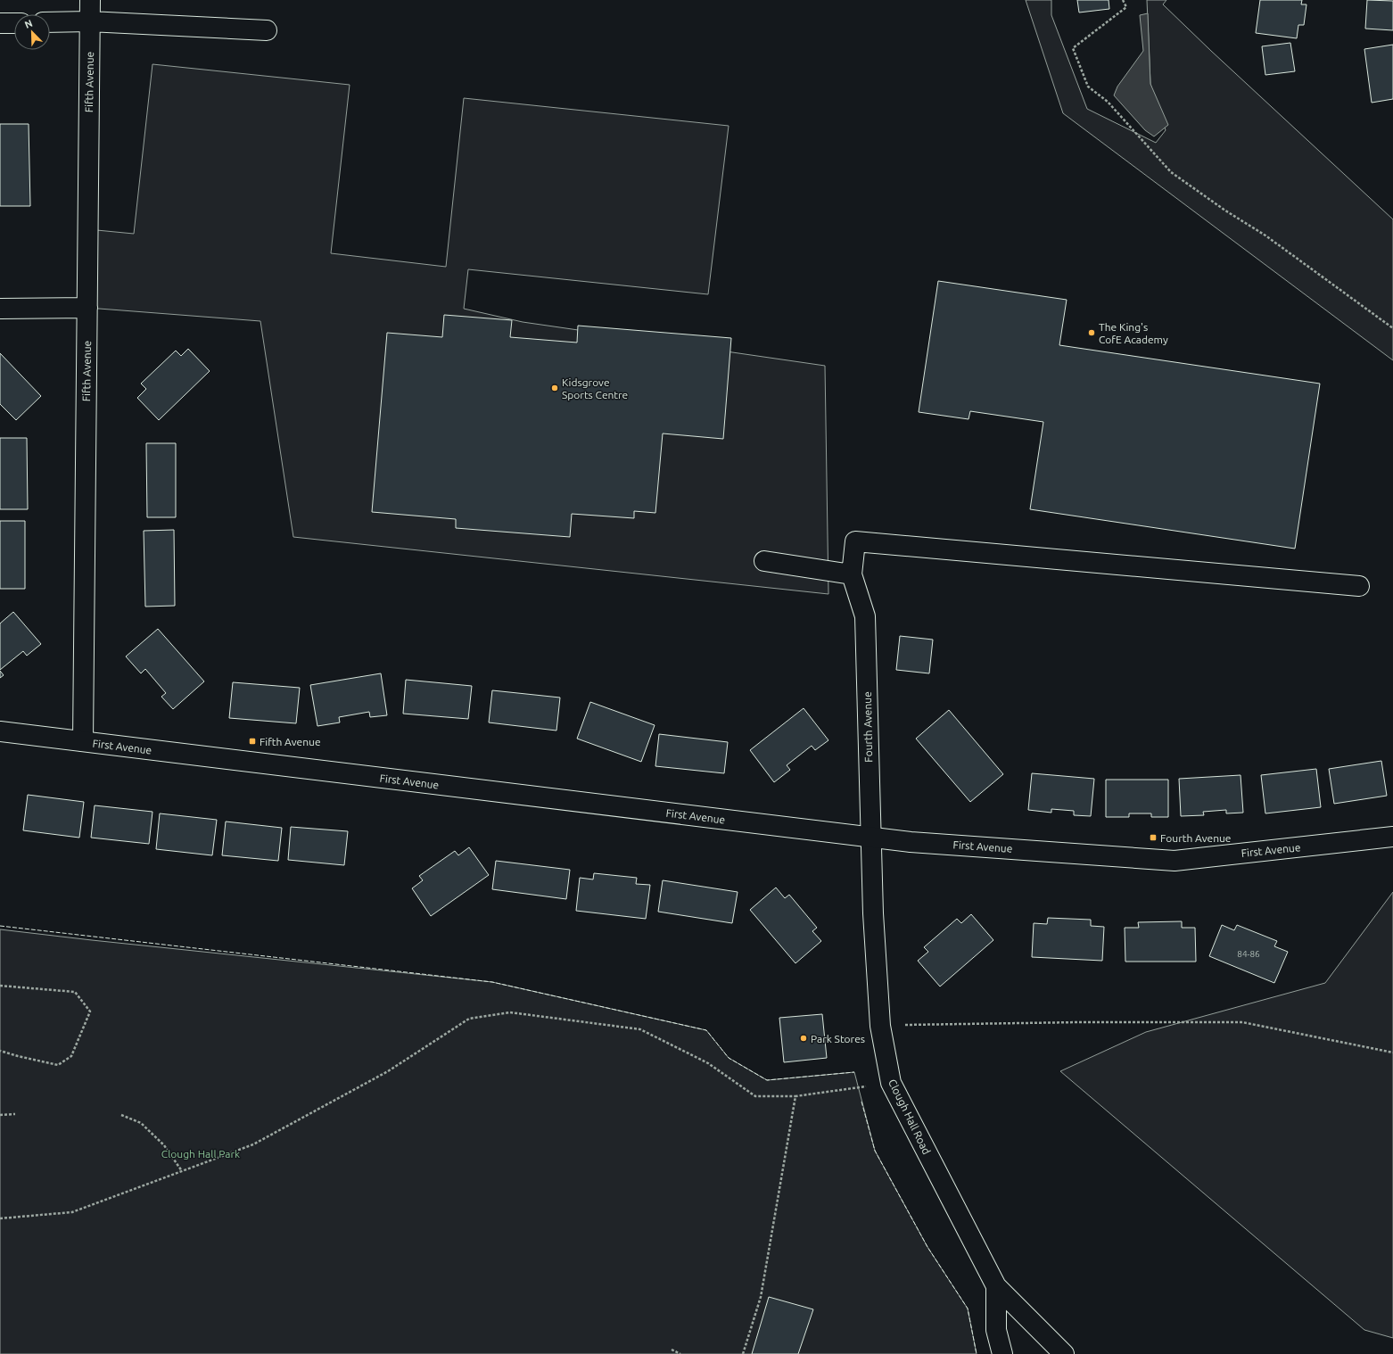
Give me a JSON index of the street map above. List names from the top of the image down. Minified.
{"streets":{"street":["Fifth Avenue","Fourth Avenue","First Avenue","Clough Hall Road"]},"crossings":[["Fifth Avenue","First Avenue"],["Fourth Avenue","First Avenue"],["Fourth Avenue","Clough Hall Road"],["First Avenue","Clough Hall Road"]],"parks":["Clough Hall Park"],"places":{"other":["The King's CofE Academy","Kidsgrove Sports Centre","Park Stores"],"transit":["Fifth Avenue","Fourth Avenue"]},"house_numbers":["84-86"],"north":"top left"}
